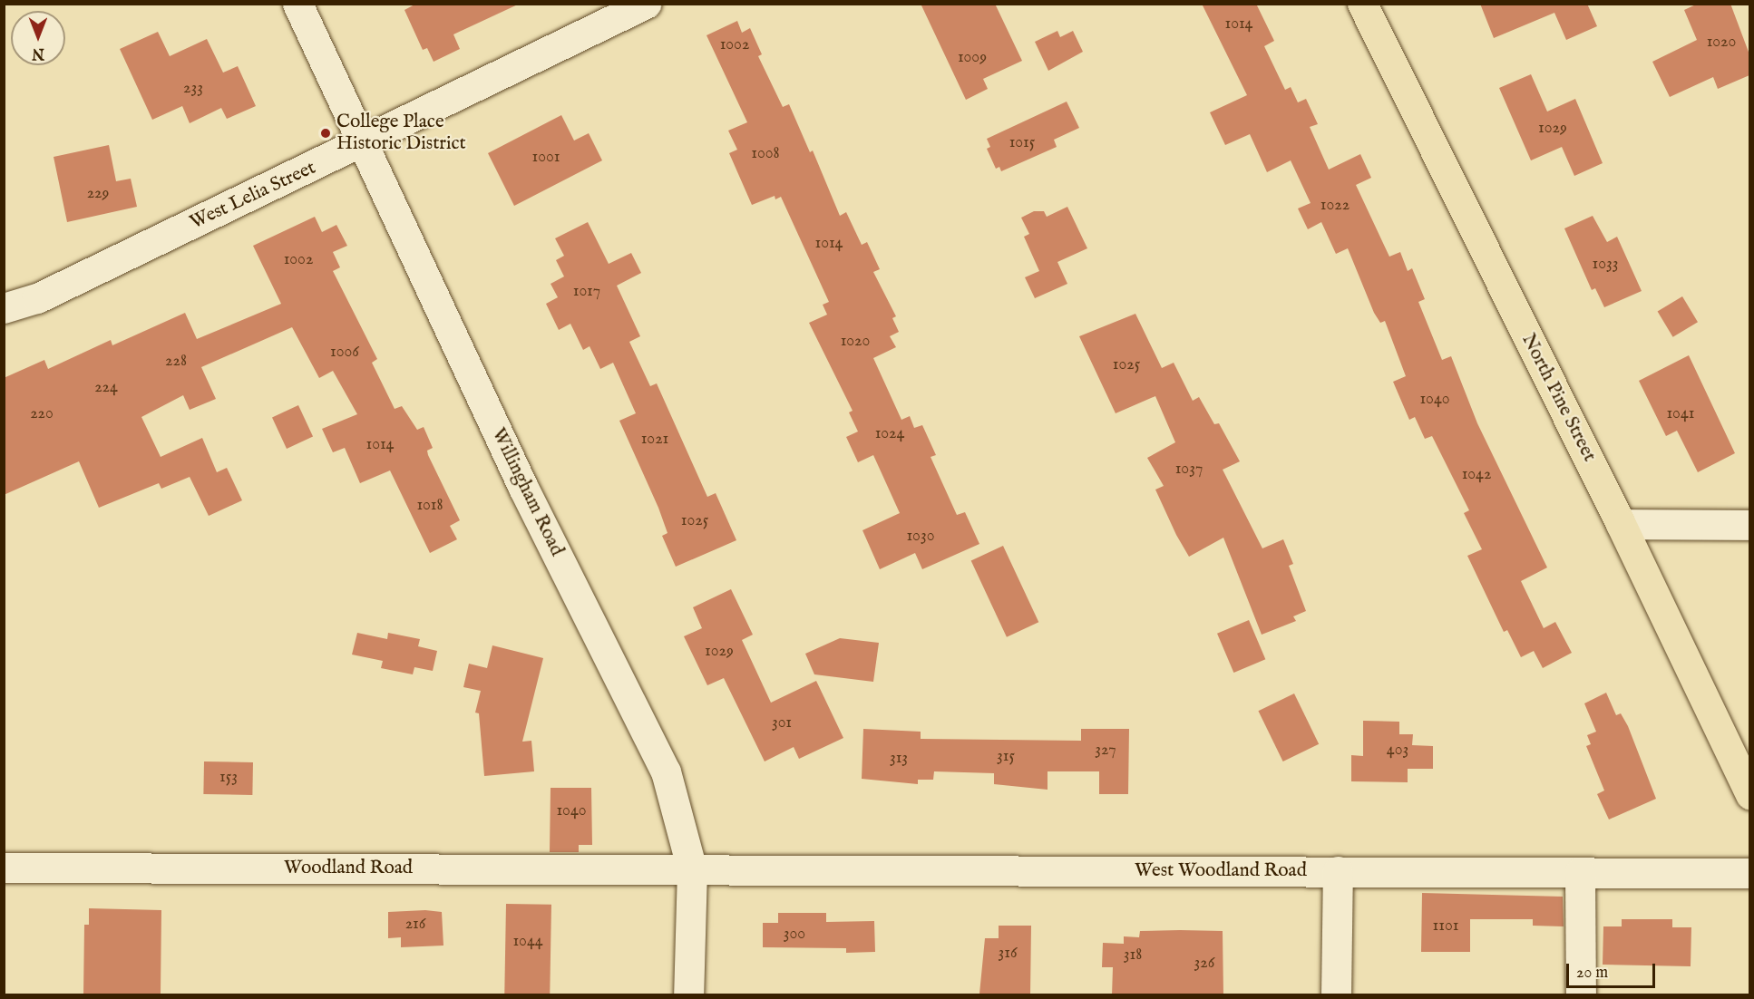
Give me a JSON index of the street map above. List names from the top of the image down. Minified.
{"streets":{"main road":["North Pine Street"],"street":["West Lelia Street","Willingham Road","Woodland Road","West Woodland Road"]},"crossings":[["West Lelia Street","Willingham Road"],["Willingham Road","Woodland Road"],["Willingham Road","West Woodland Road"],["Woodland Road","West Woodland Road"]],"places":["College Place Historic District"],"house_numbers":["1014","1020","1002","1009","233","1029","1015","1008","1001","229","1022","1014","1002","1033","1017","1020","1006","228","1025","224","1040","220","1041","1024","1021","1014","1037","1042","1018","1025","1030","1029","301","327","403","315","313","153","1040","216","1101","300","1044","316","318","326"],"scale_bar":"20 m","north":"bottom"}
